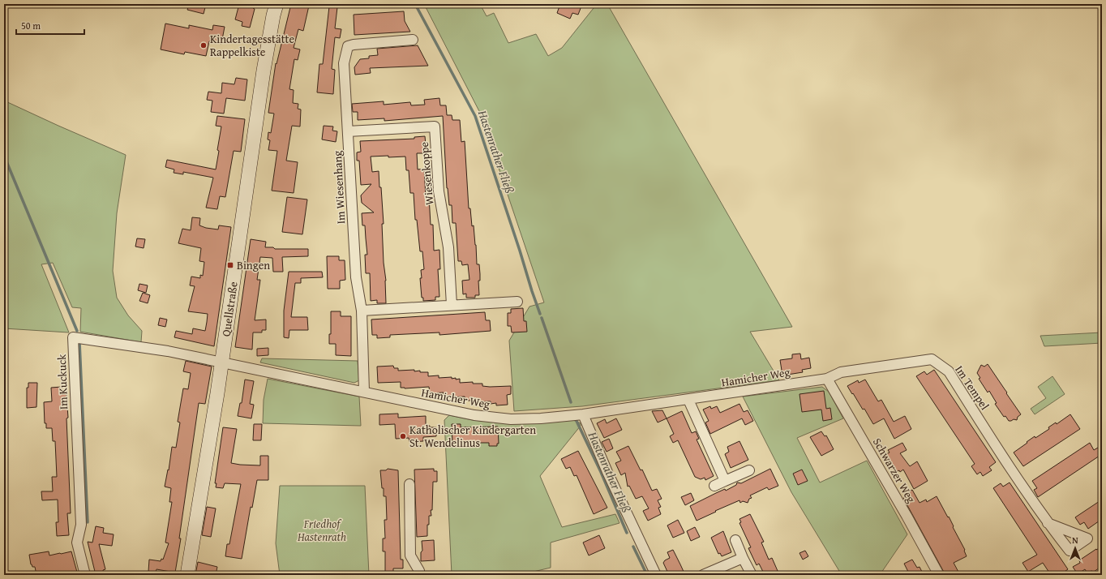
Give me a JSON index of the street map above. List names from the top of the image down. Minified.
{"streets":{"main road":["Quellstraße"],"street":["Wiesenkoppe","Im Wiesenhang","Hamicher Weg","Im Kuckuck","Im Tempel","Schwarzer Weg"]},"crossings":[["Wiesenkoppe","Im Wiesenhang"],["Im Wiesenhang","Hamicher Weg"],["Quellstraße","Hamicher Weg"],["Quellstraße","Im Kuckuck"],["Hamicher Weg","Im Kuckuck"],["Hamicher Weg","Im Tempel"],["Hamicher Weg","Schwarzer Weg"],["Im Tempel","Schwarzer Weg"]],"water":["Hastenrather Fließ"],"parks":["Friedhof Hastenrath"],"places":{"other":["Kindertagesstätte Rappelkiste","Katholischer Kindergarten St. Wendelinus"],"transit":["Bingen"]},"scale_bar":"50 m","north":"top"}
